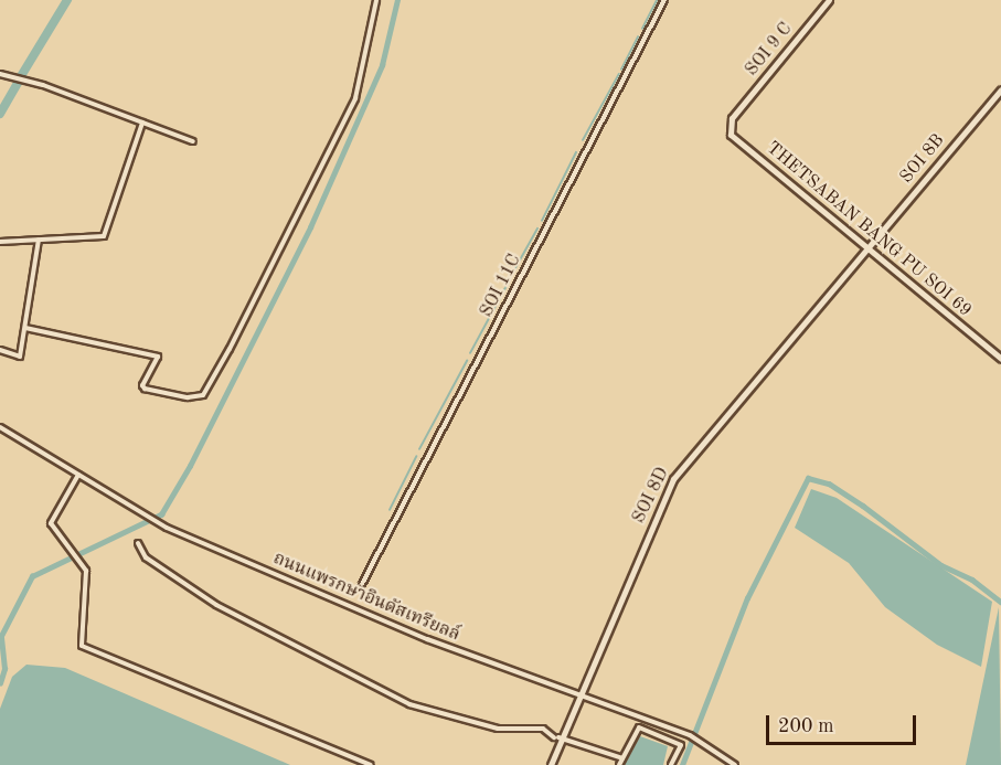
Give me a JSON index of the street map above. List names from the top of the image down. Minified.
{"streets":{"street":["SOI 9 C","SOI 8B","THETSABAN BANG PU SOI 69","SOI 11C","SOI 8D","ถนนแพรกษาอินดัสเทรียลล์"]},"crossings":[["SOI 9 C","THETSABAN BANG PU SOI 69"],["SOI 8B","THETSABAN BANG PU SOI 69"],["SOI 8B","SOI 8D"],["THETSABAN BANG PU SOI 69","SOI 8D"],["SOI 8D","ถนนแพรกษาอินดัสเทรียลล์"]],"scale_bar":"200 m"}
